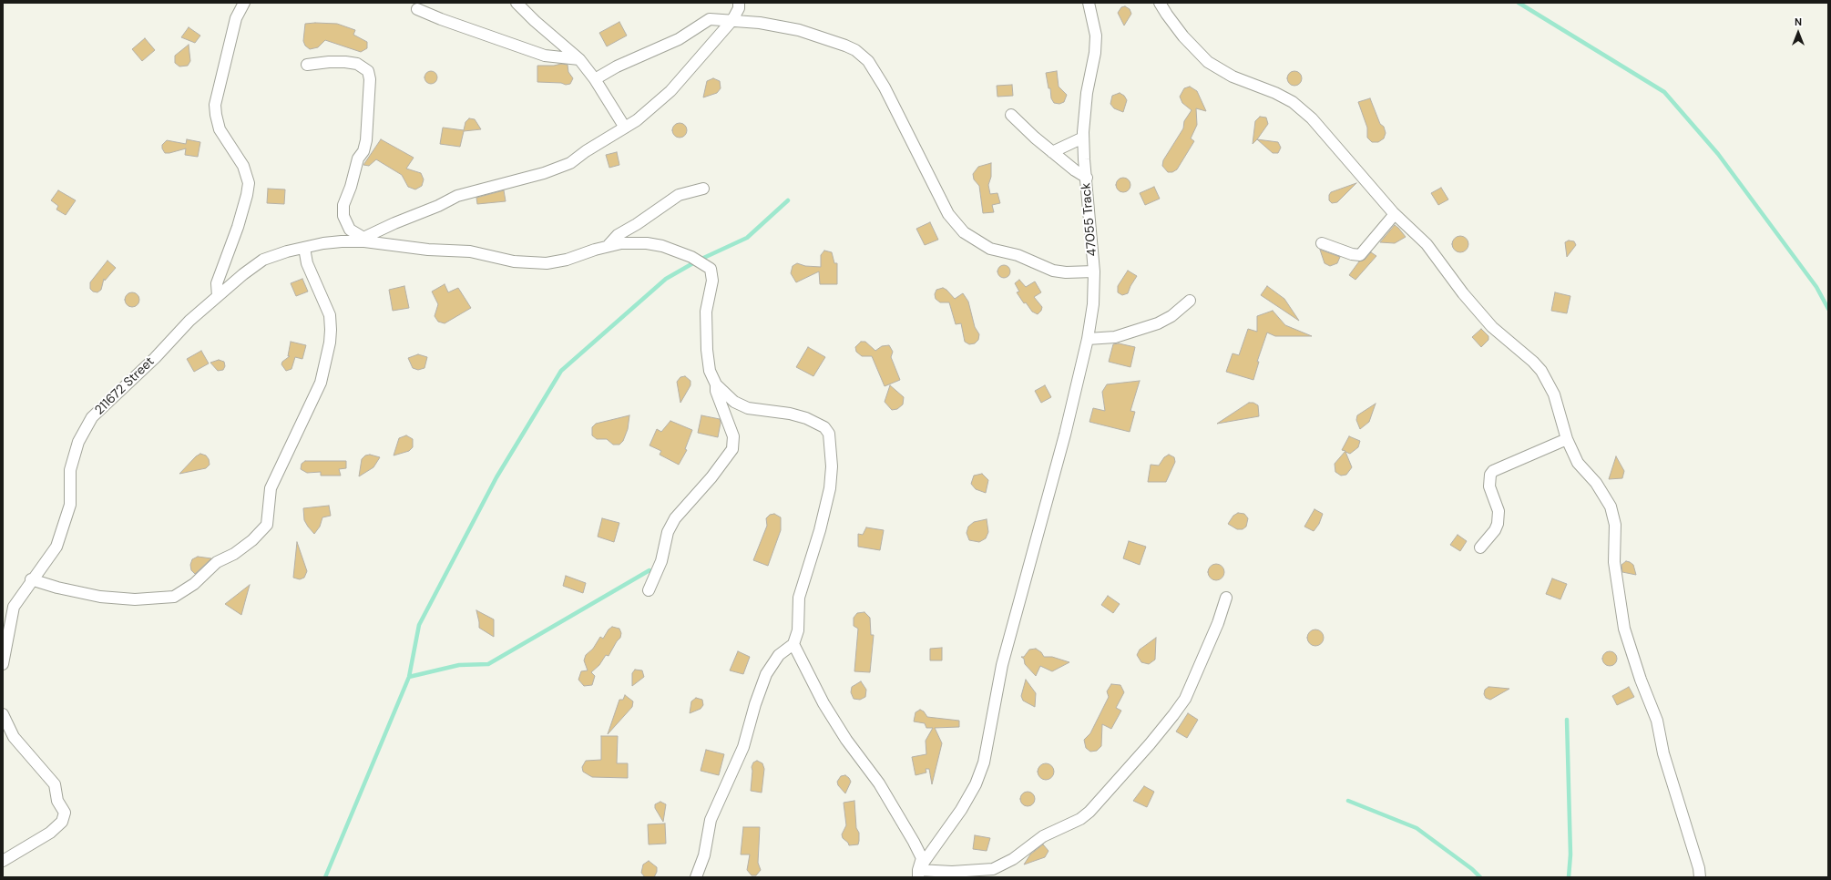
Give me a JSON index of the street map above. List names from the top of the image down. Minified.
{"streets":{"street":["47055 Track","211672 Street"]},"north":"top"}
